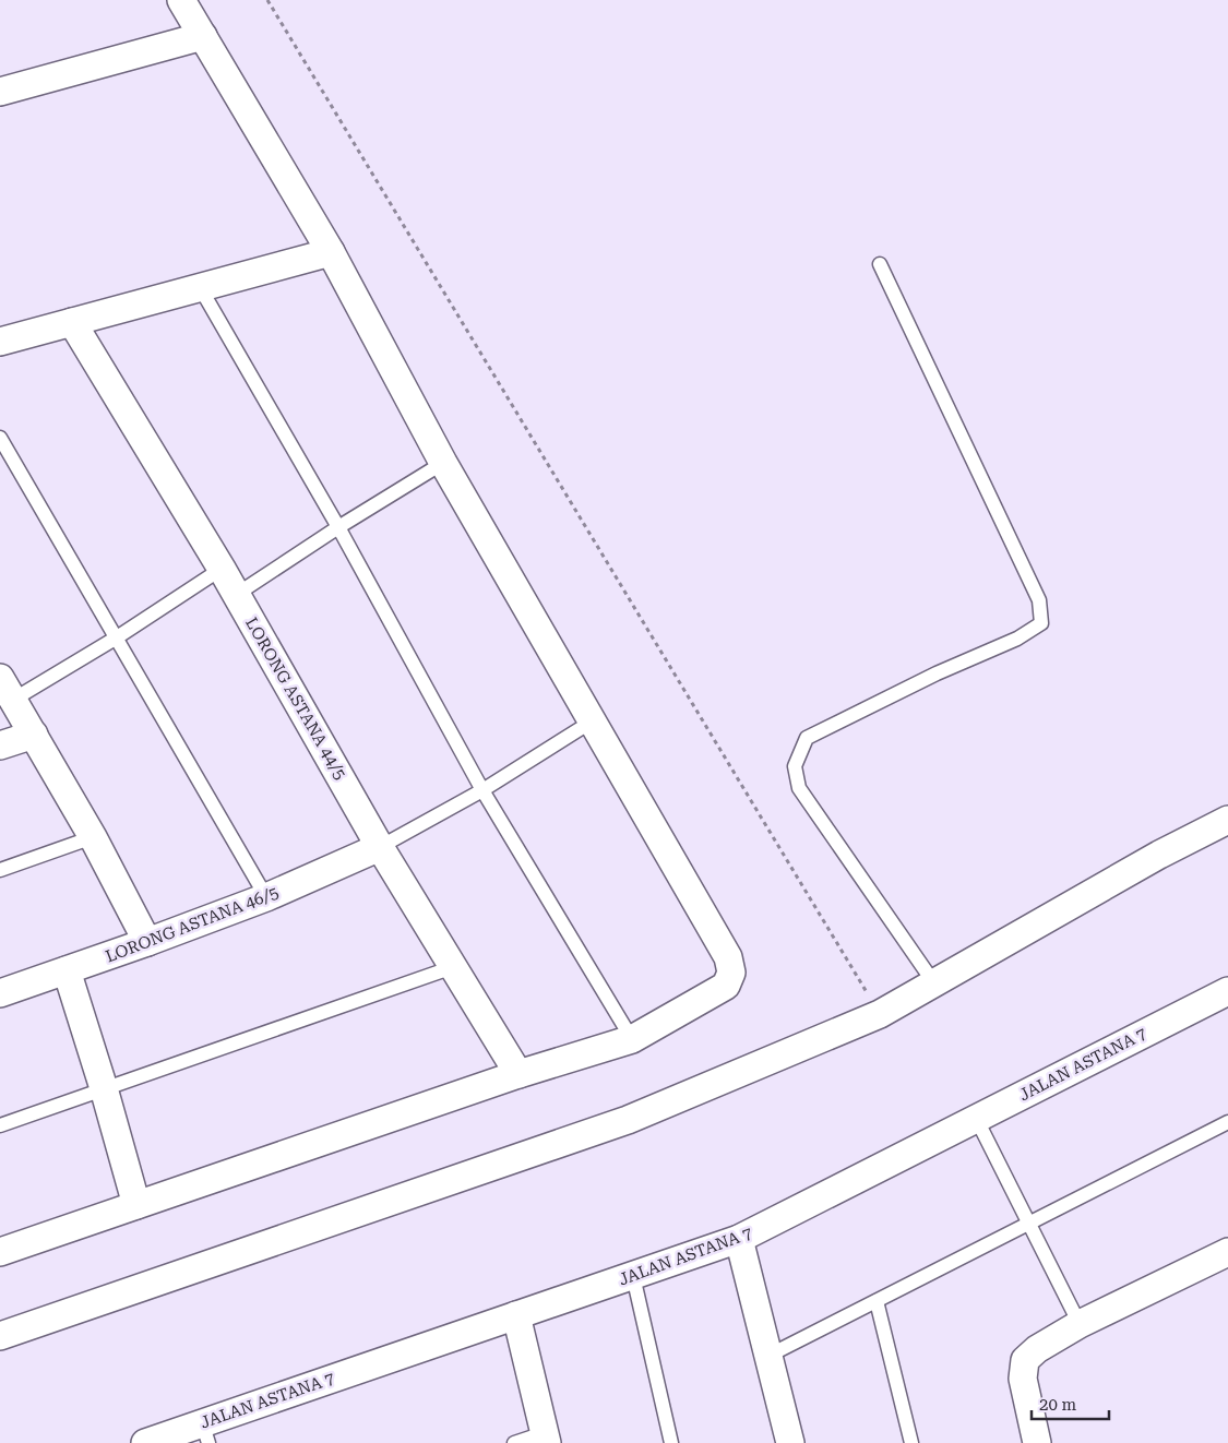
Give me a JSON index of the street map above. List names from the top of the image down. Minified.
{"streets":{"street":["LORONG ASTANA 44/5","LORONG ASTANA 46/5","JALAN ASTANA 7"]},"crossings":[["LORONG ASTANA 44/5","LORONG ASTANA 46/5"]],"scale_bar":"20 m"}
